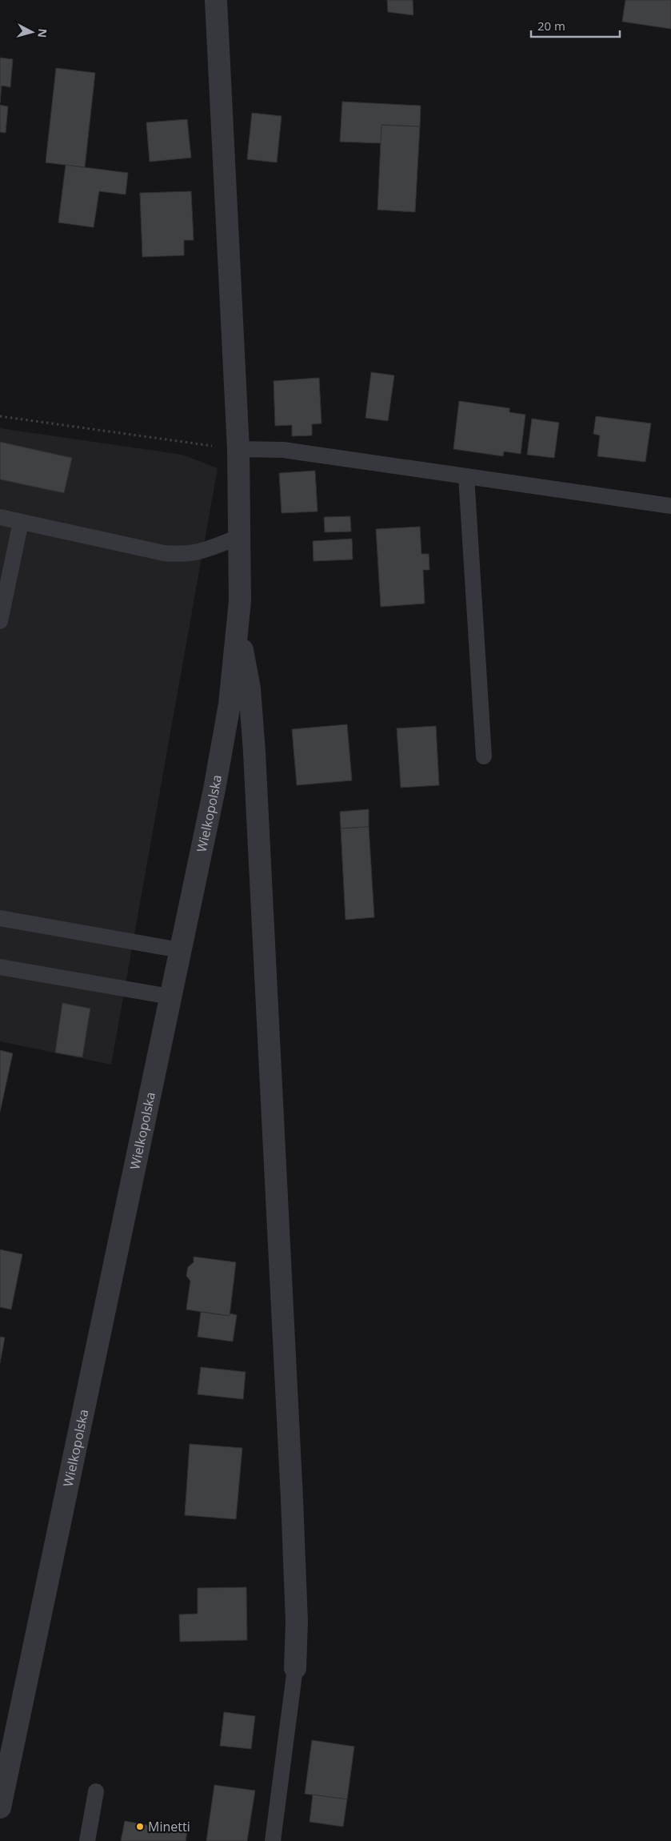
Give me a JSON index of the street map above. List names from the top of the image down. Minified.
{"streets":{"street":["Wielkopolska"]},"places":["Minetti"],"scale_bar":"20 m","north":"right"}
